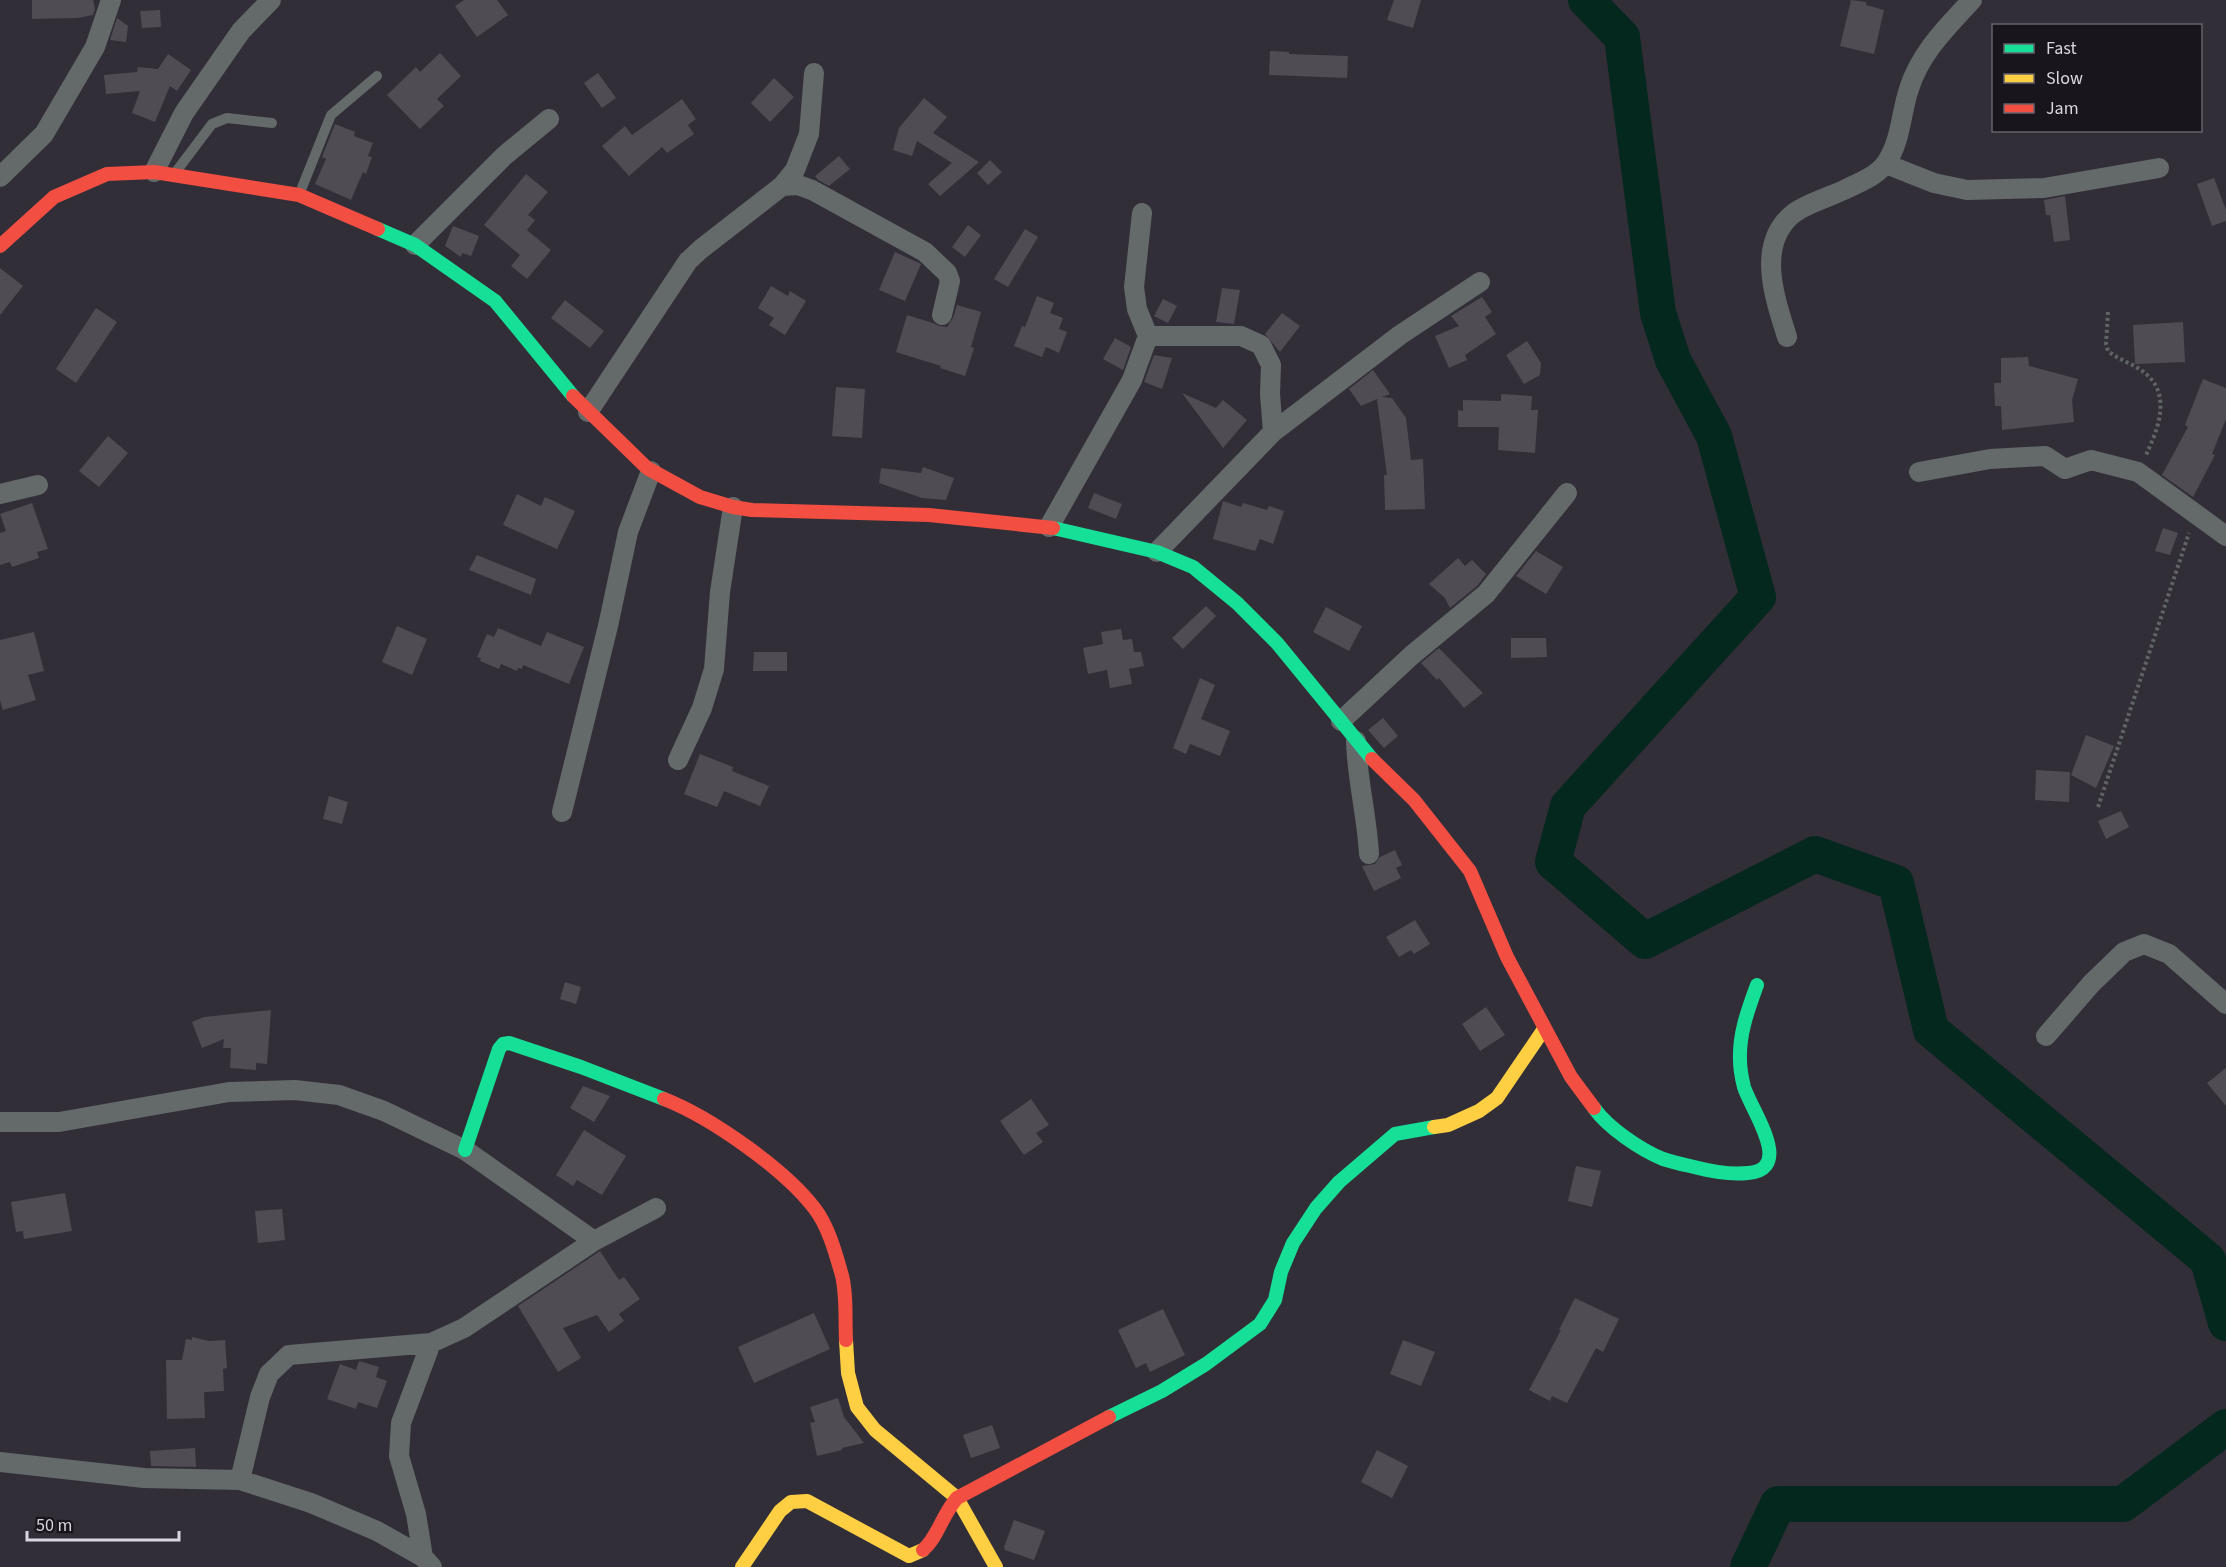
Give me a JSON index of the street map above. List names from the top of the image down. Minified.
{"legend":["Fast","Slow","Jam"],"scale_bar":"50 m"}
